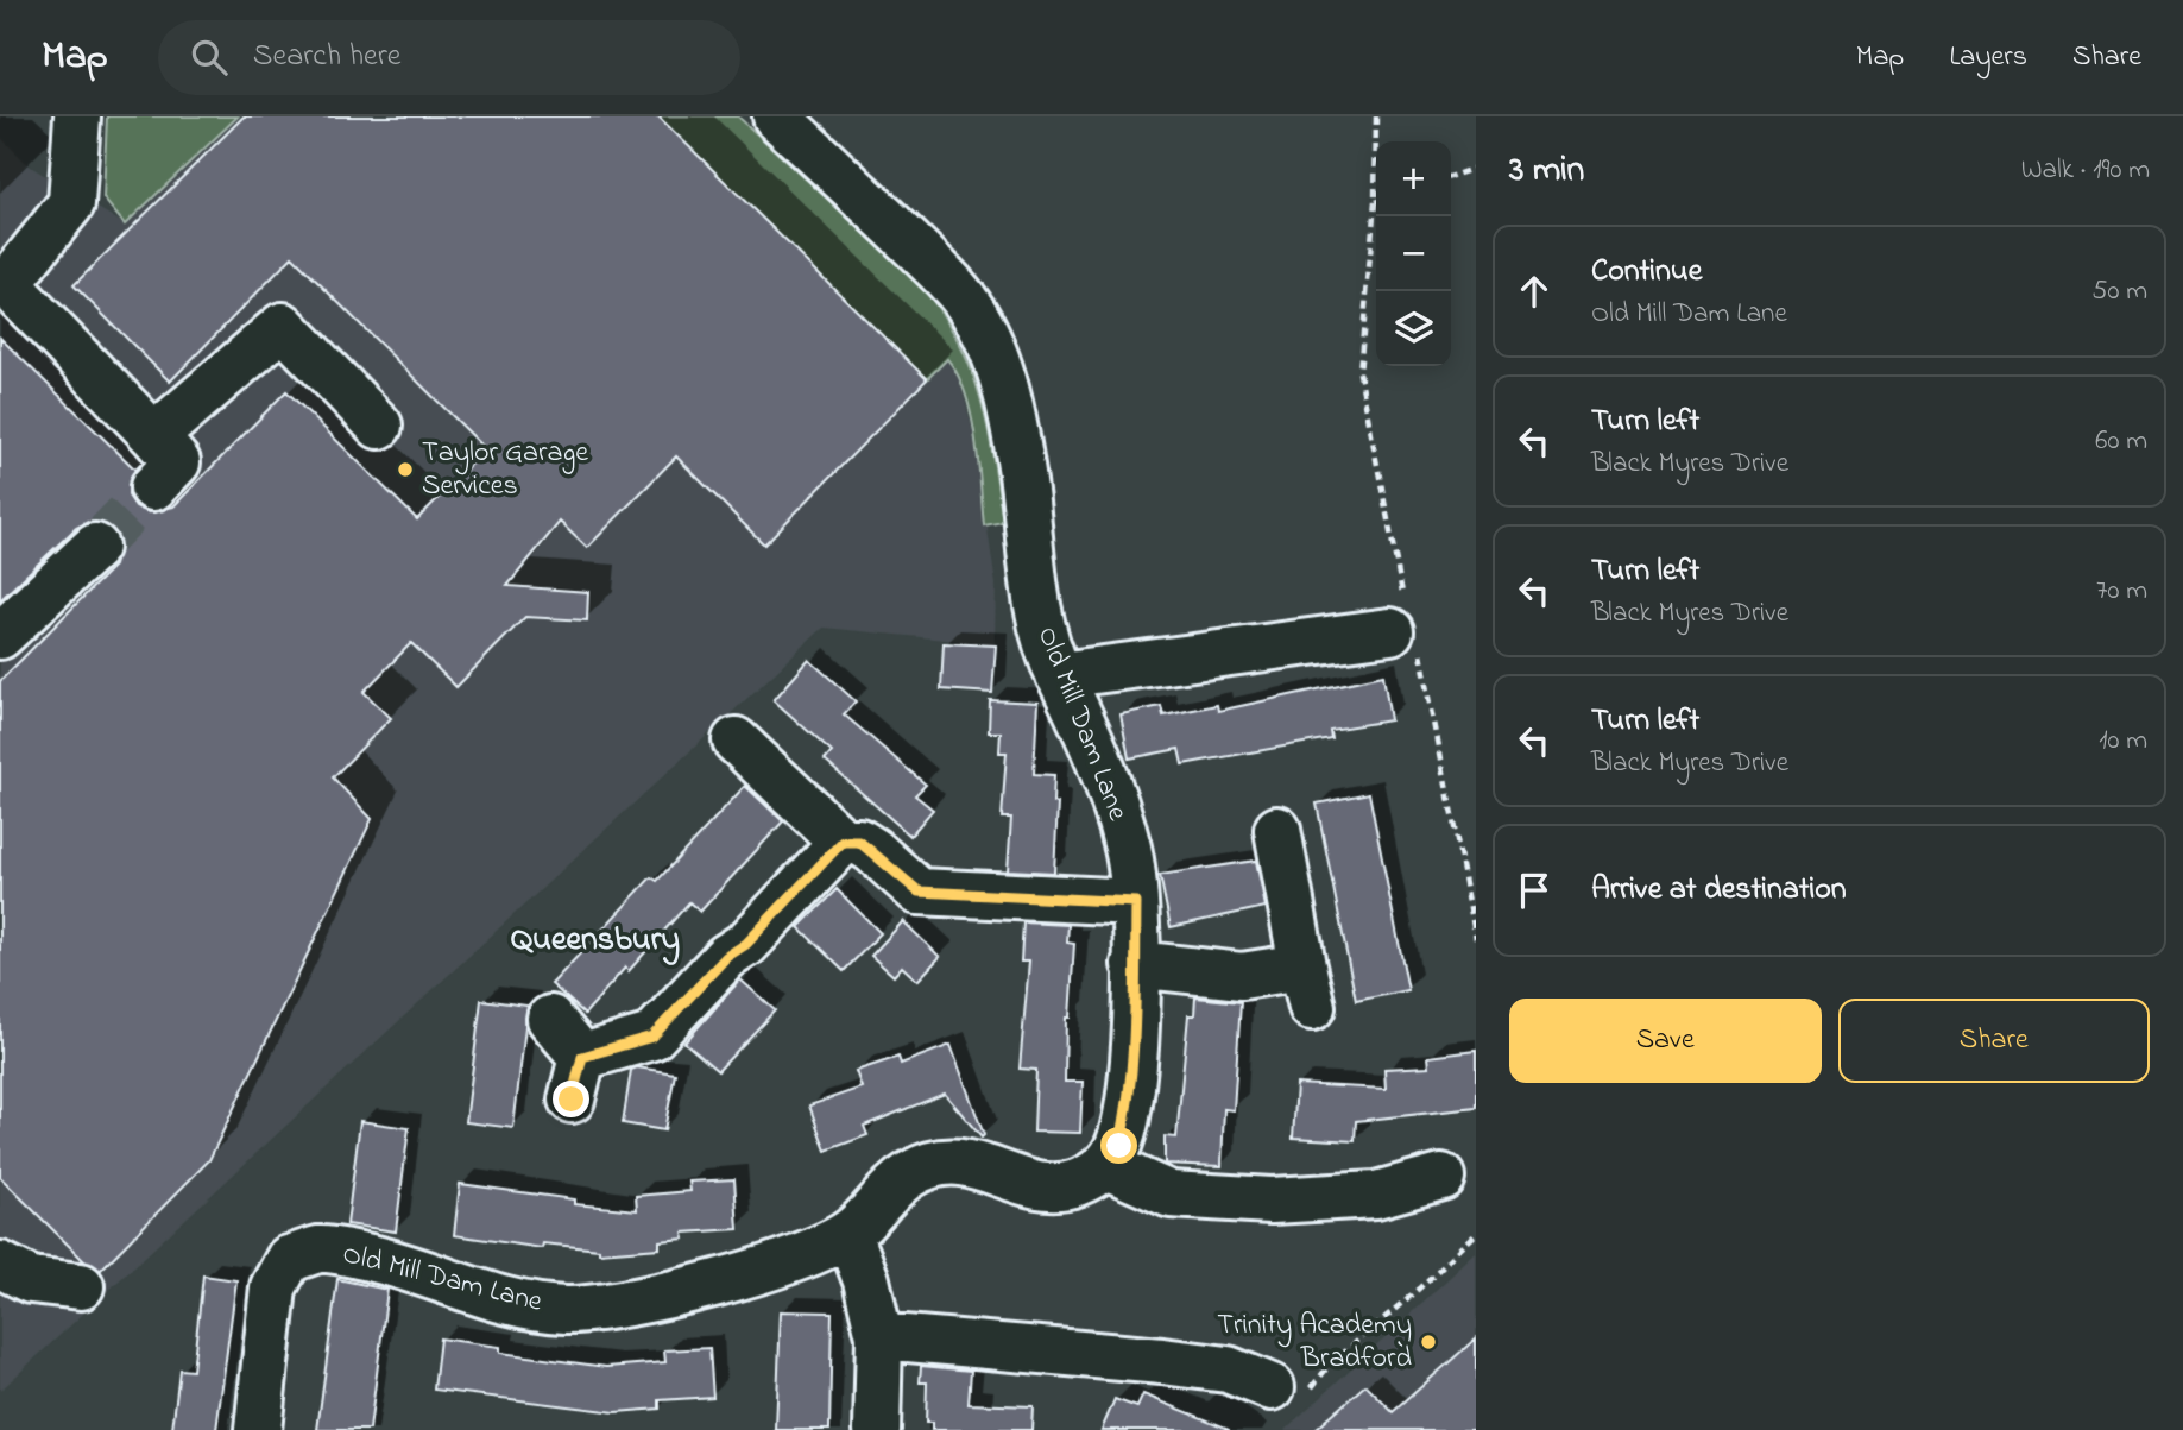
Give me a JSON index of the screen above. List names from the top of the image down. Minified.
{"streets":{"street":["Old Mill Dam Lane"]},"districts":["Queensbury"],"places":["Taylor Garage Services","Trinity Academy Bradford"],"page":{"header":"Map","search":"Search here","nav":["Map","Layers","Share"],"heading":["3 min","Walk · 190 m"],"map_buttons":["+","−"],"list":[["Continue","Old Mill Dam Lane","50 m"],["Turn left","Black Myres Drive","60 m"],["Turn left","Black Myres Drive","70 m"],["Turn left","Black Myres Drive","10 m"],"Arrive at destination"],"buttons":["Save","Share"]}}
